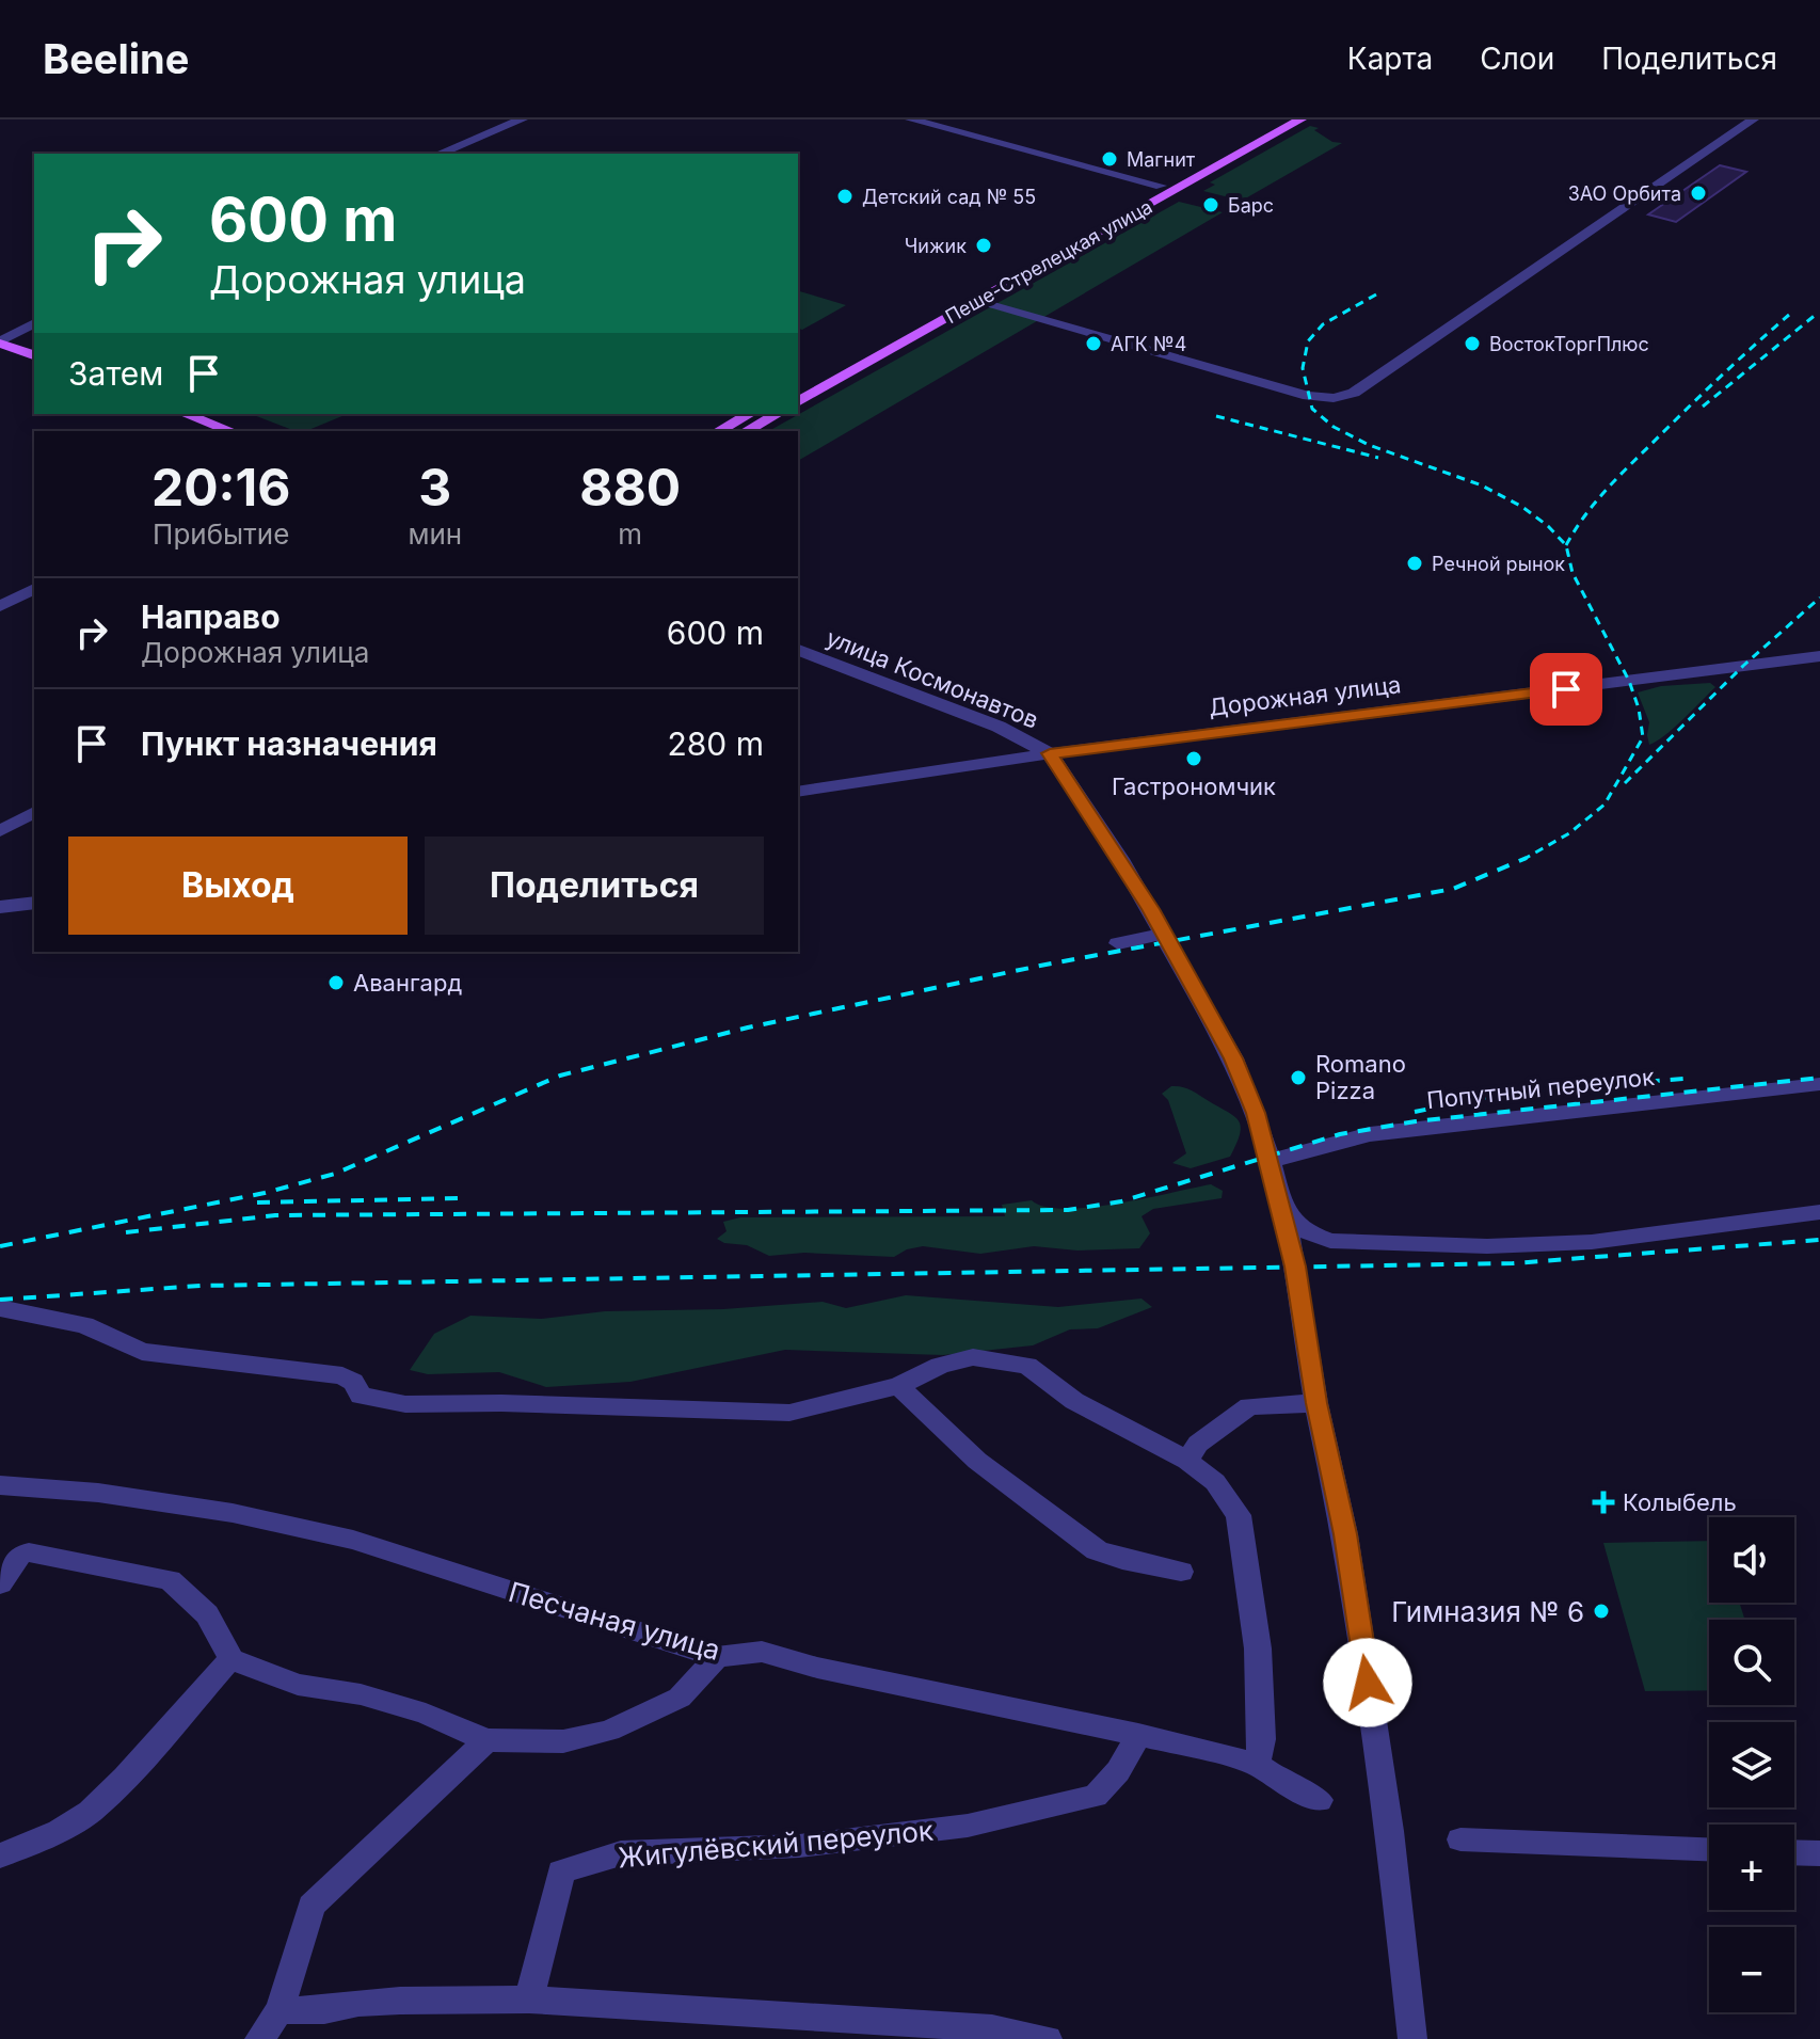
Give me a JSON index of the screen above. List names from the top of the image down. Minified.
{"streets":{"main road":["Пеше-Стрелецкая улица"],"street":["улица Космонавтов","Дорожная улица","Попутный переулок","Песчаная улица","Жигулёвский переулок"]},"crossings":[["улица Космонавтов","Дорожная улица"],["Песчаная улица","Жигулёвский переулок"]],"places":{"other":["Магнит","ЗАО Орбита","Детский сад № 55","Барс","Чижик","АГК №4","ВостокТоргПлюс","Речной рынок","Гастрономчик","Авангард","Romano Pizza","Гимназия № 6"],"health":["Колыбель"]},"page":{"header":"Beeline","nav":["Карта","Слои","Поделиться"],"turn":["600 m","Дорожная улица"],"then":"Затем","eta":["20:16","Прибытие","3","мин","880","m"],"list":[{"name":"Направо","note":"Дорожная улица","value":"600 m"},{"name":"Пункт назначения","value":"280 m"}],"buttons":["Выход","Поделиться"],"map_buttons":["+","−"]}}
